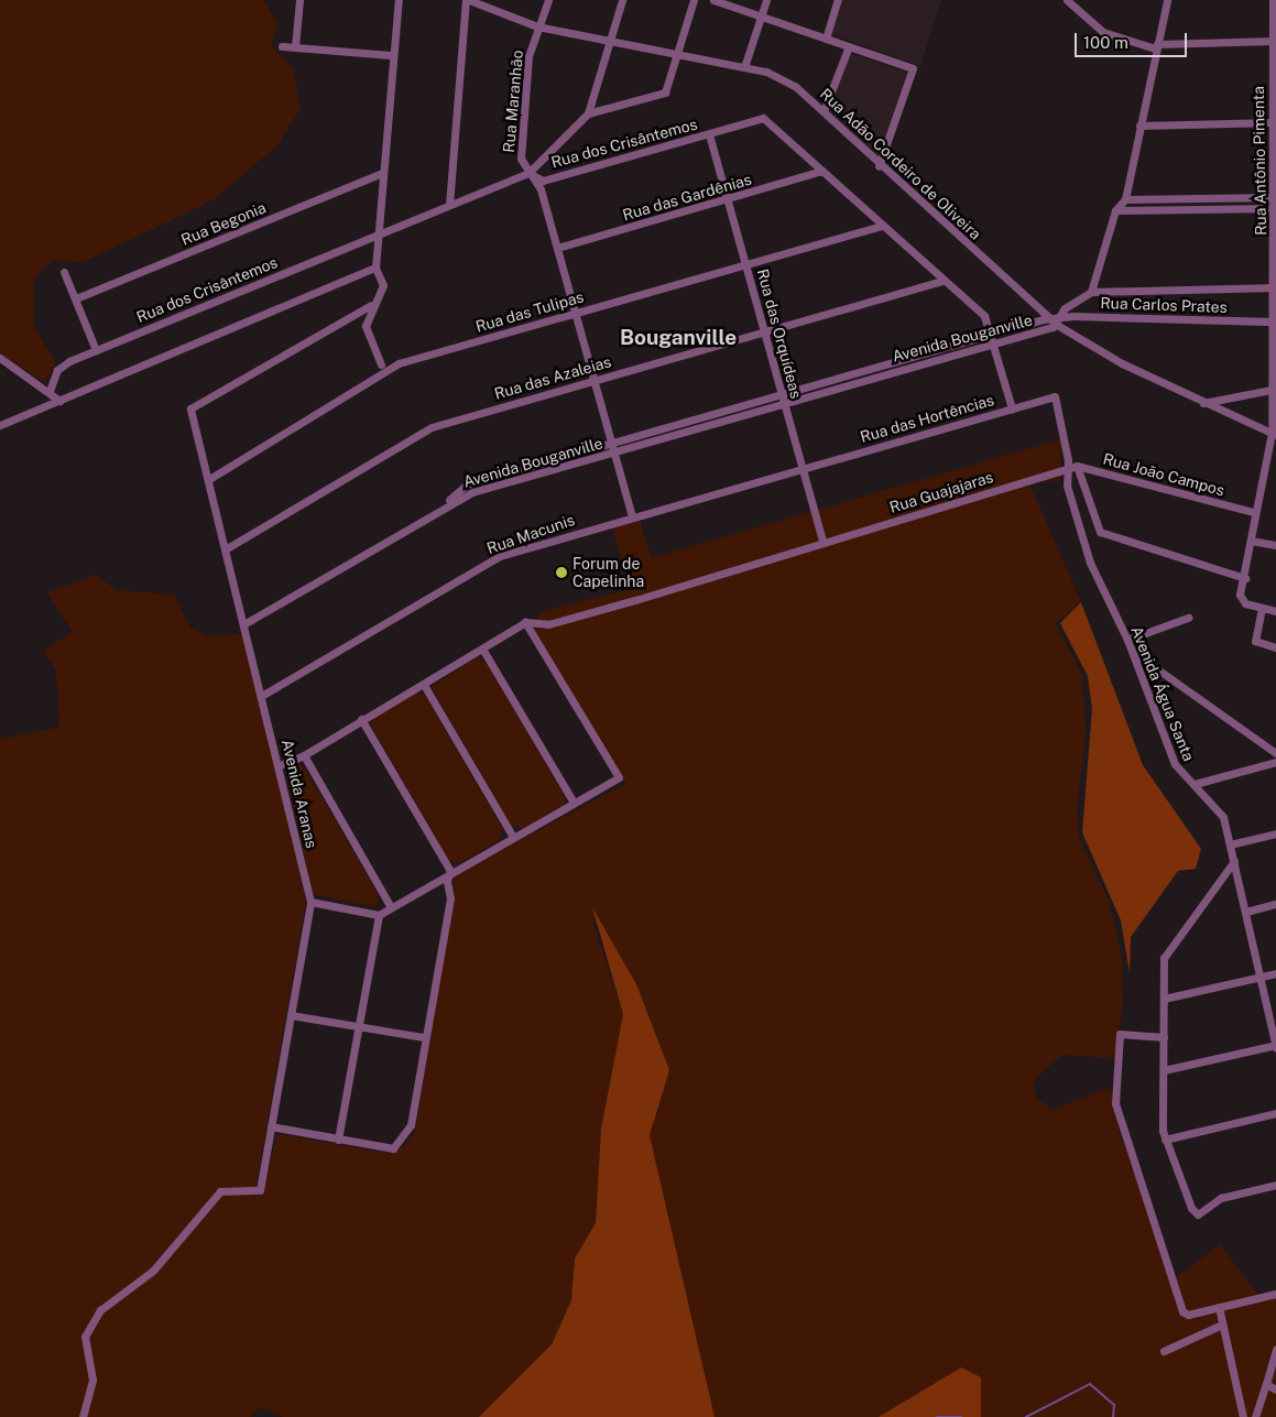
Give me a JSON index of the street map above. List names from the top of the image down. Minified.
{"streets":{"street":["Rua Maranhão","Rua dos Crisântemos","Rua Antônio Pimenta","Rua Adão Cordeiro de Oliveira","Rua das Gardênias","Rua Begonia","Rua Carlos Prates","Rua das Tulipas","Rua das Orquídeas","Avenida Bouganville","Rua das Azaleias","Rua das Hortências","Rua João Campos","Rua Guajajaras","Rua Macunis","Avenida Água Santa","Avenida Aranas"]},"crossings":[["Rua Maranhão","Rua dos Crisântemos"],["Rua Maranhão","Rua Adão Cordeiro de Oliveira"],["Rua Maranhão","Rua das Gardênias"],["Rua Maranhão","Rua das Tulipas"],["Rua Maranhão","Avenida Bouganville"],["Rua Maranhão","Rua das Azaleias"],["Rua Maranhão","Rua Macunis"],["Rua dos Crisântemos","Rua das Gardênias"],["Rua dos Crisântemos","Rua das Tulipas"],["Rua dos Crisântemos","Rua das Orquídeas"],["Rua dos Crisântemos","Avenida Bouganville"],["Rua dos Crisântemos","Rua das Azaleias"],["Rua dos Crisântemos","Rua das Hortências"],["Rua Antônio Pimenta","Rua Adão Cordeiro de Oliveira"],["Rua Antônio Pimenta","Rua Carlos Prates"],["Rua Antônio Pimenta","Rua João Campos"],["Rua Adão Cordeiro de Oliveira","Rua Carlos Prates"],["Rua Adão Cordeiro de Oliveira","Avenida Bouganville"],["Rua das Gardênias","Rua das Orquídeas"],["Rua Carlos Prates","Avenida Bouganville"],["Rua das Tulipas","Rua das Orquídeas"],["Rua das Tulipas","Avenida Aranas"],["Rua das Orquídeas","Avenida Bouganville"],["Rua das Orquídeas","Rua das Azaleias"],["Rua das Orquídeas","Rua das Hortências"],["Rua das Orquídeas","Rua Guajajaras"],["Rua das Orquídeas","Rua Macunis"],["Avenida Bouganville","Avenida Aranas"],["Rua das Azaleias","Avenida Aranas"],["Rua das Hortências","Rua Macunis"],["Rua das Hortências","Avenida Água Santa"],["Rua Guajajaras","Avenida Água Santa"],["Rua Macunis","Avenida Aranas"]],"districts":["Bouganville"],"places":["Forum de Capelinha"],"scale_bar":"100 m"}
